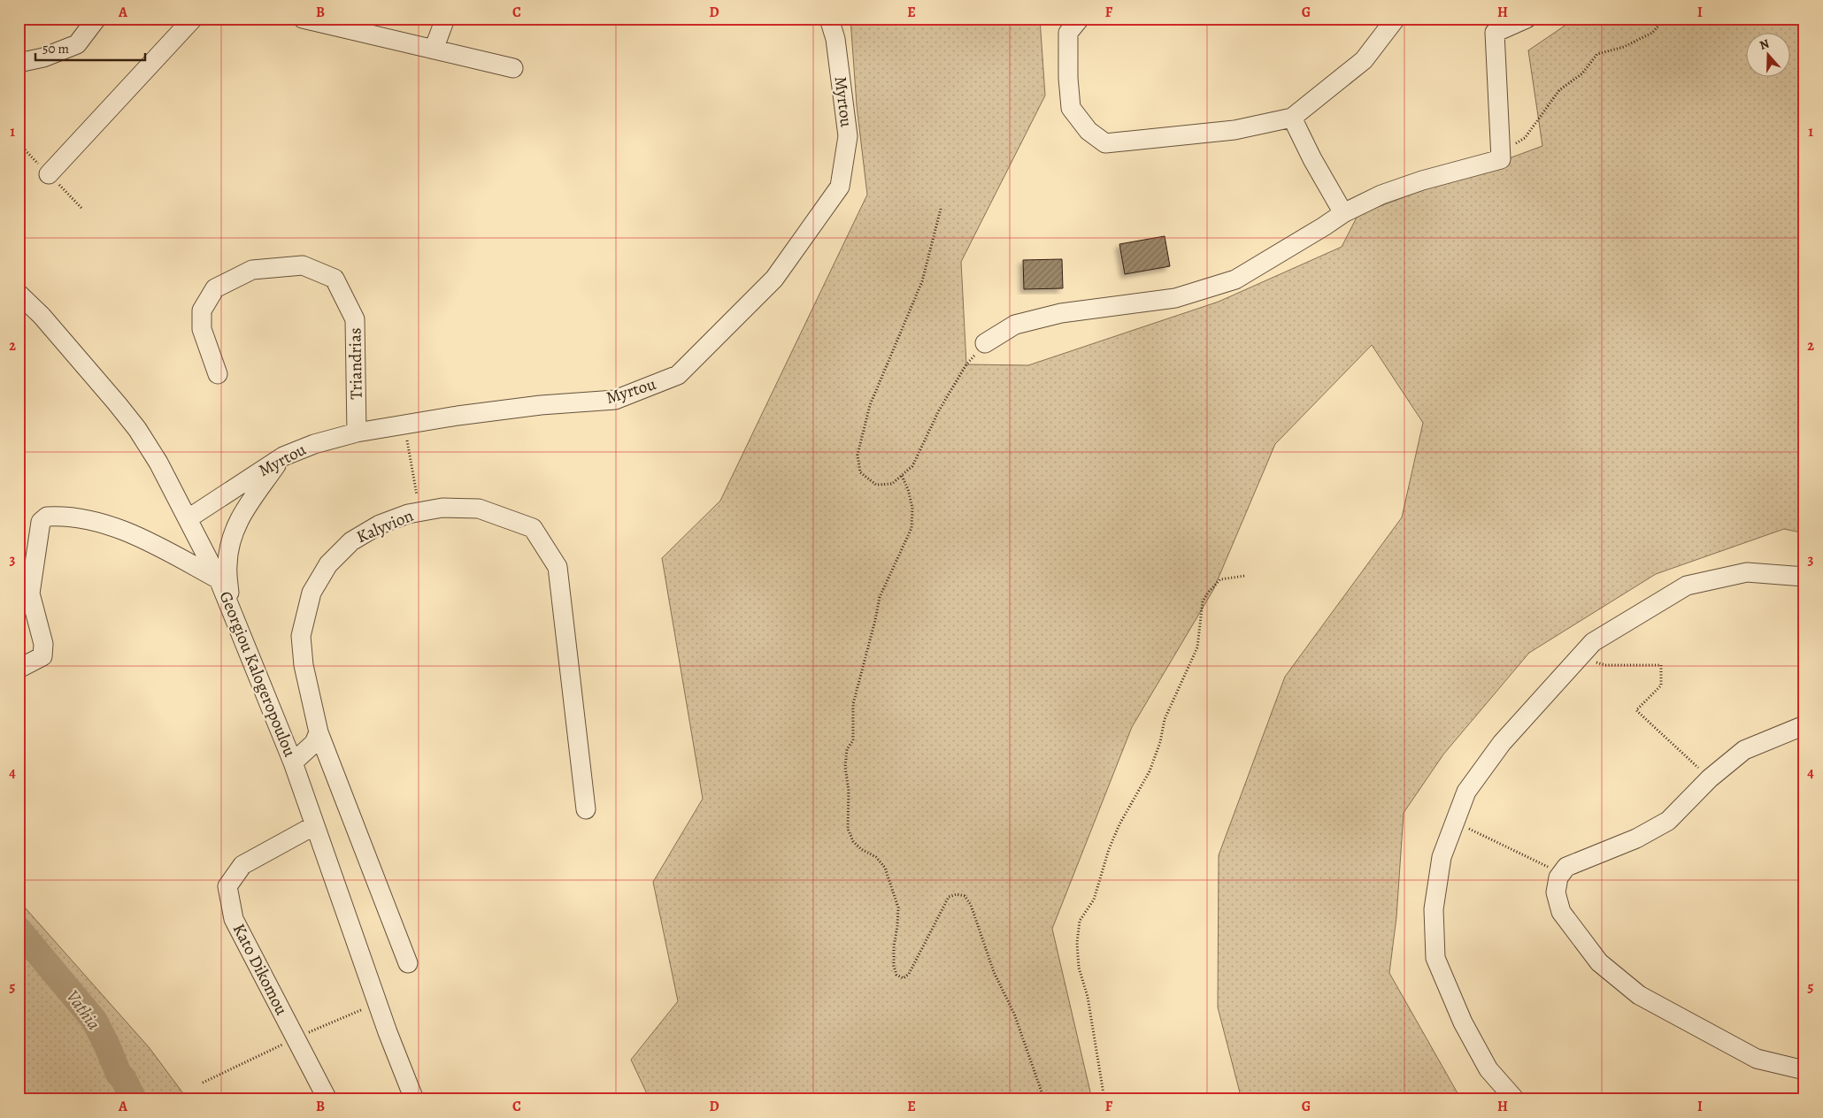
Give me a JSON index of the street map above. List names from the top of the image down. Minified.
{"streets":{"street":["Myrtou","Triandrias","Kalyvion","Georgiou Kalogeropoulou","Kato Dikomou"]},"crossings":[["Myrtou","Triandrias"],["Myrtou","Georgiou Kalogeropoulou"],["Georgiou Kalogeropoulou","Kato Dikomou"]],"water":["Vathia"],"scale_bar":"50 m","north":"top","grid":{"columns":["A","B","C","D","E","F","G","H","I"],"rows":["1","2","3","4","5"]}}
